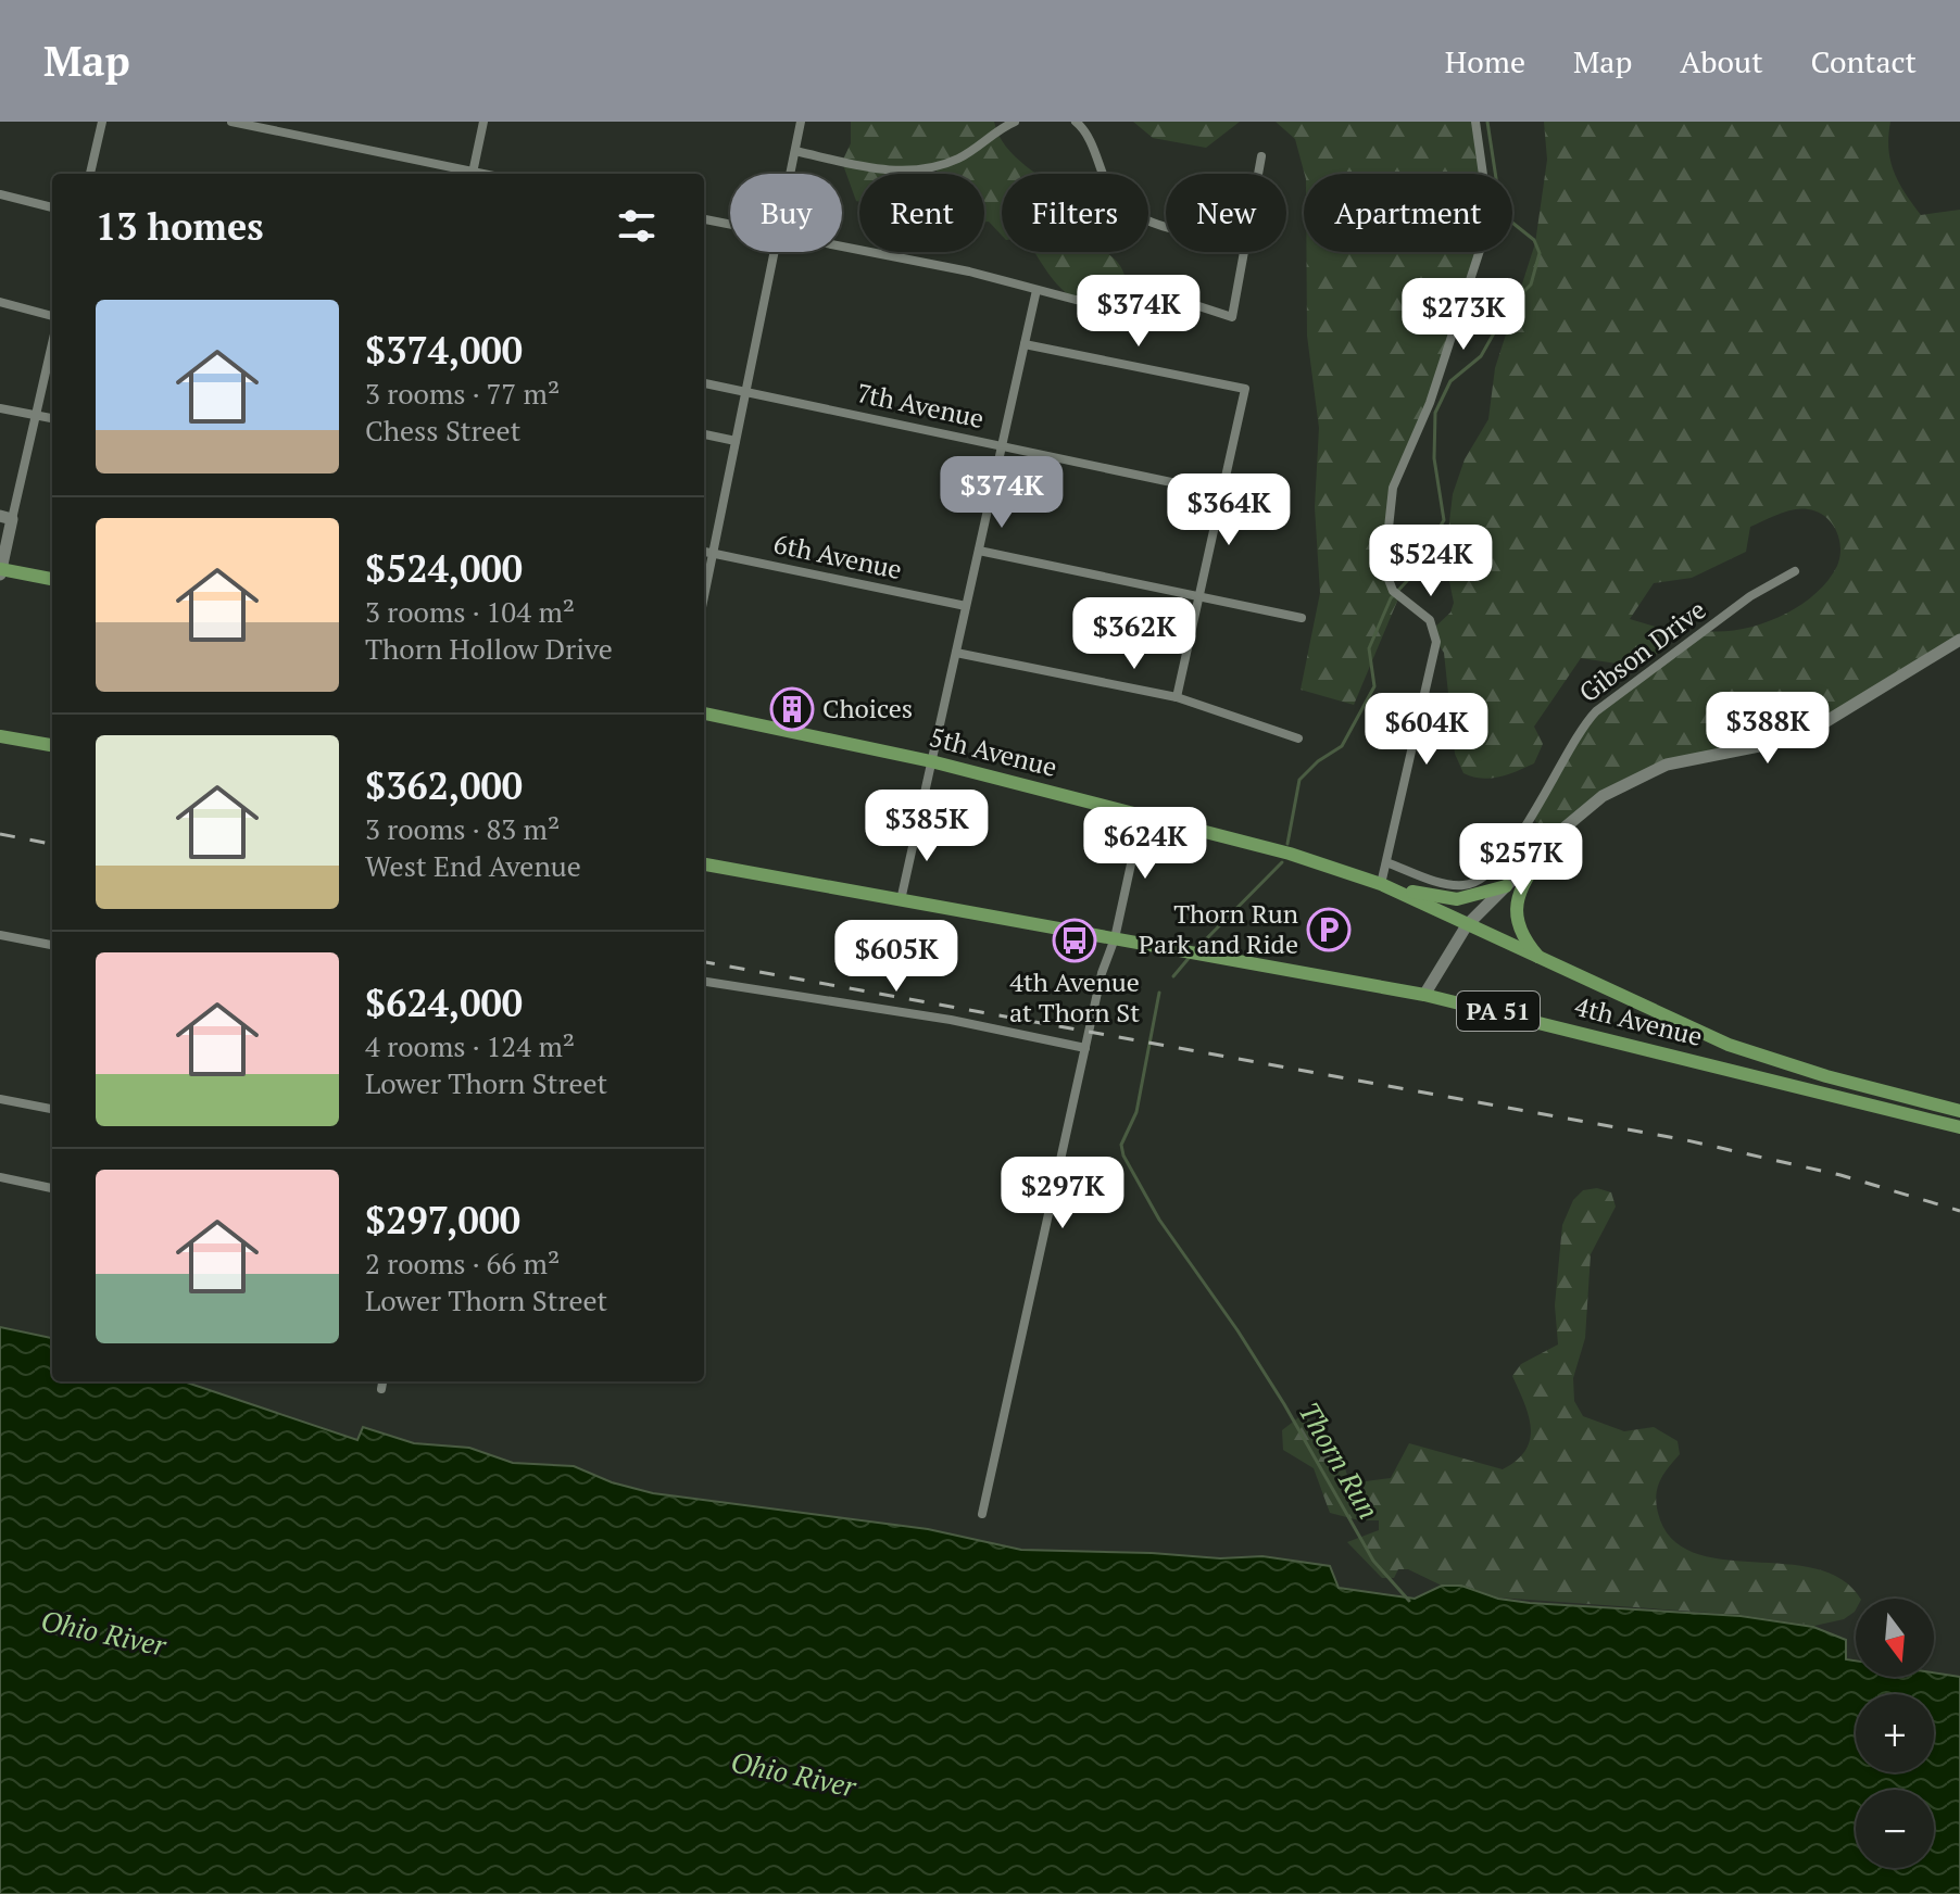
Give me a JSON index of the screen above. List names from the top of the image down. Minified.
{"streets":{"main road":["5th Avenue","PA 51","4th Avenue"],"street":["7th Avenue","6th Avenue","Gibson Drive"]},"crossings":[["5th Avenue","PA 51"]],"water":["Thorn Run","Ohio River"],"places":{"building":["Choices"],"parking":["Thorn Run Park and Ride"],"bus stop":["4th Avenue at Thorn St"]},"north":"bottom","page":{"header":"Map","nav":["Home","Map","About","Contact"],"chip":["Buy","Rent","Filters","New","Apartment"],"heading":"13 homes","price":["$374K","$273K","$374K","$364K","$524K","$362K","$388K","$604K","$385K","$624K","$257K","$605K","$297K"],"list":[{"name":"$374,000","note":"3 rooms · 77 m² · Chess Street"},{"name":"$524,000","note":"3 rooms · 104 m² · Thorn Hollow Drive"},{"name":"$362,000","note":"3 rooms · 83 m² · West End Avenue"},{"name":"$624,000","note":"4 rooms · 124 m² · Lower Thorn Street"},{"name":"$297,000","note":"2 rooms · 66 m² · Lower Thorn Street"}],"map_buttons":["+","−"]}}
